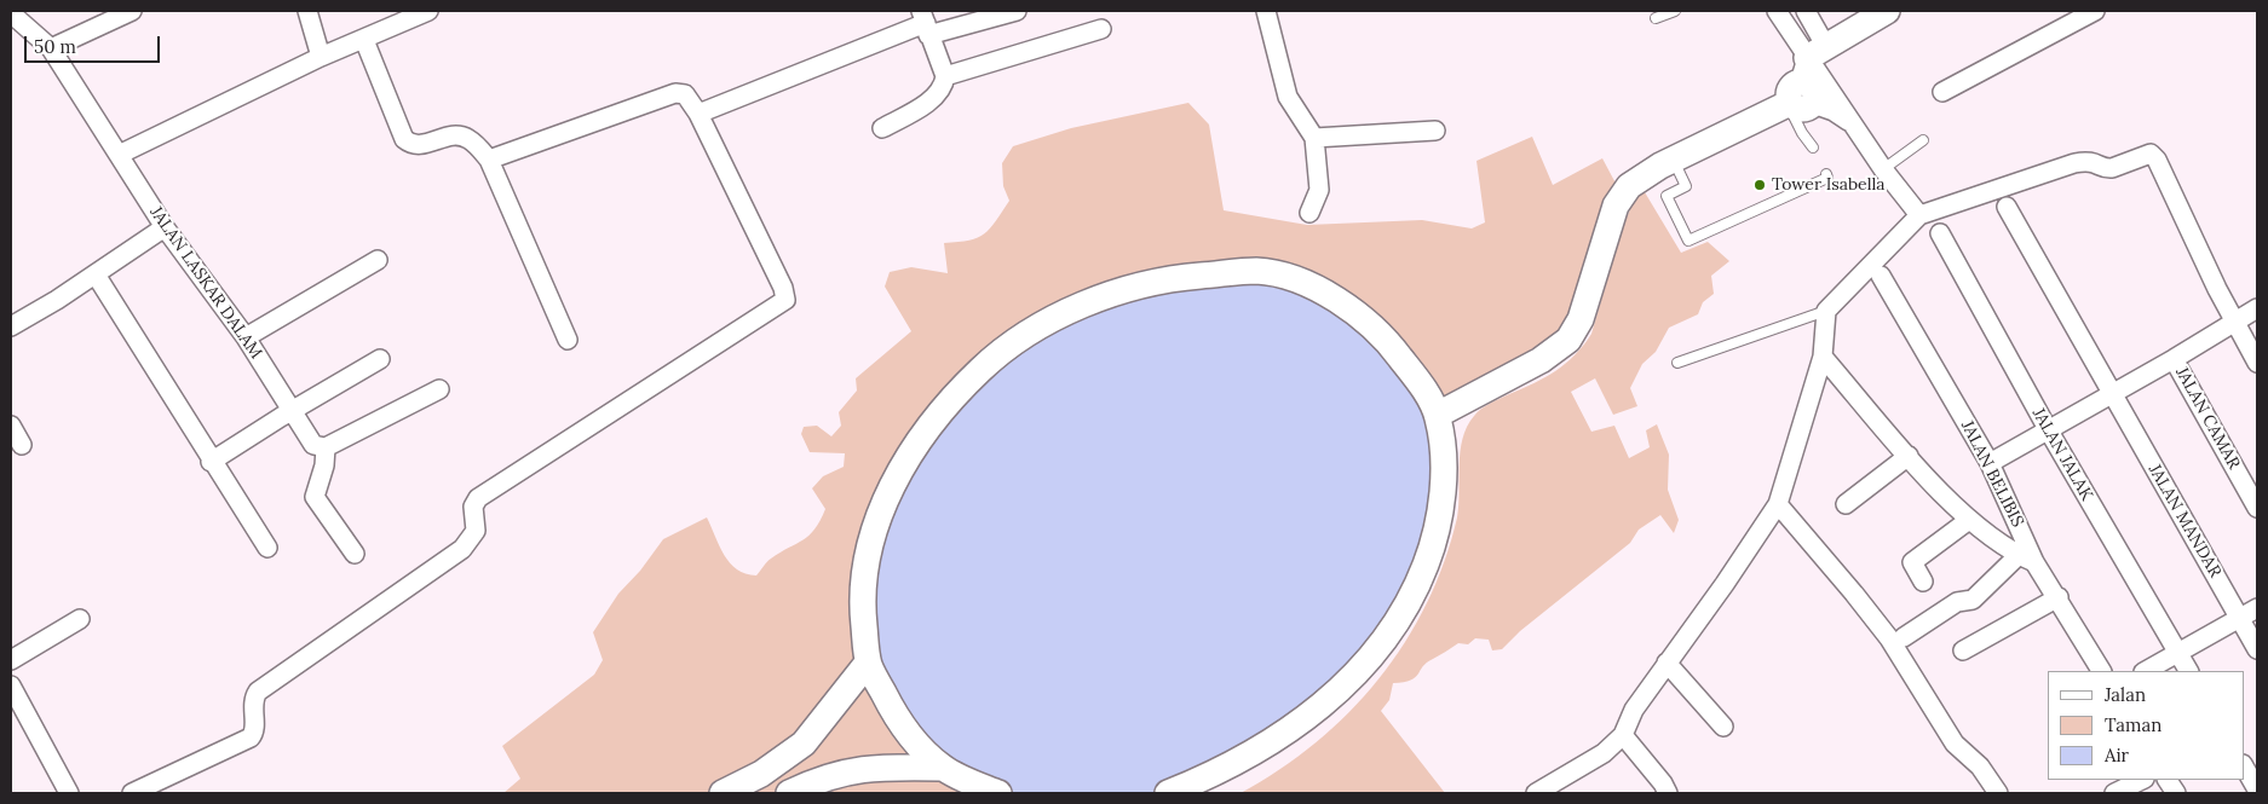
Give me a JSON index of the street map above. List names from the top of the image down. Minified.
{"streets":{"street":["JALAN LASKAR DALAM","JALAN CAMAR","JALAN JALAK","JALAN BELIBIS","JALAN MANDAR"]},"places":["Tower Isabella"],"legend":["Jalan","Taman","Air"],"scale_bar":"50 m"}
